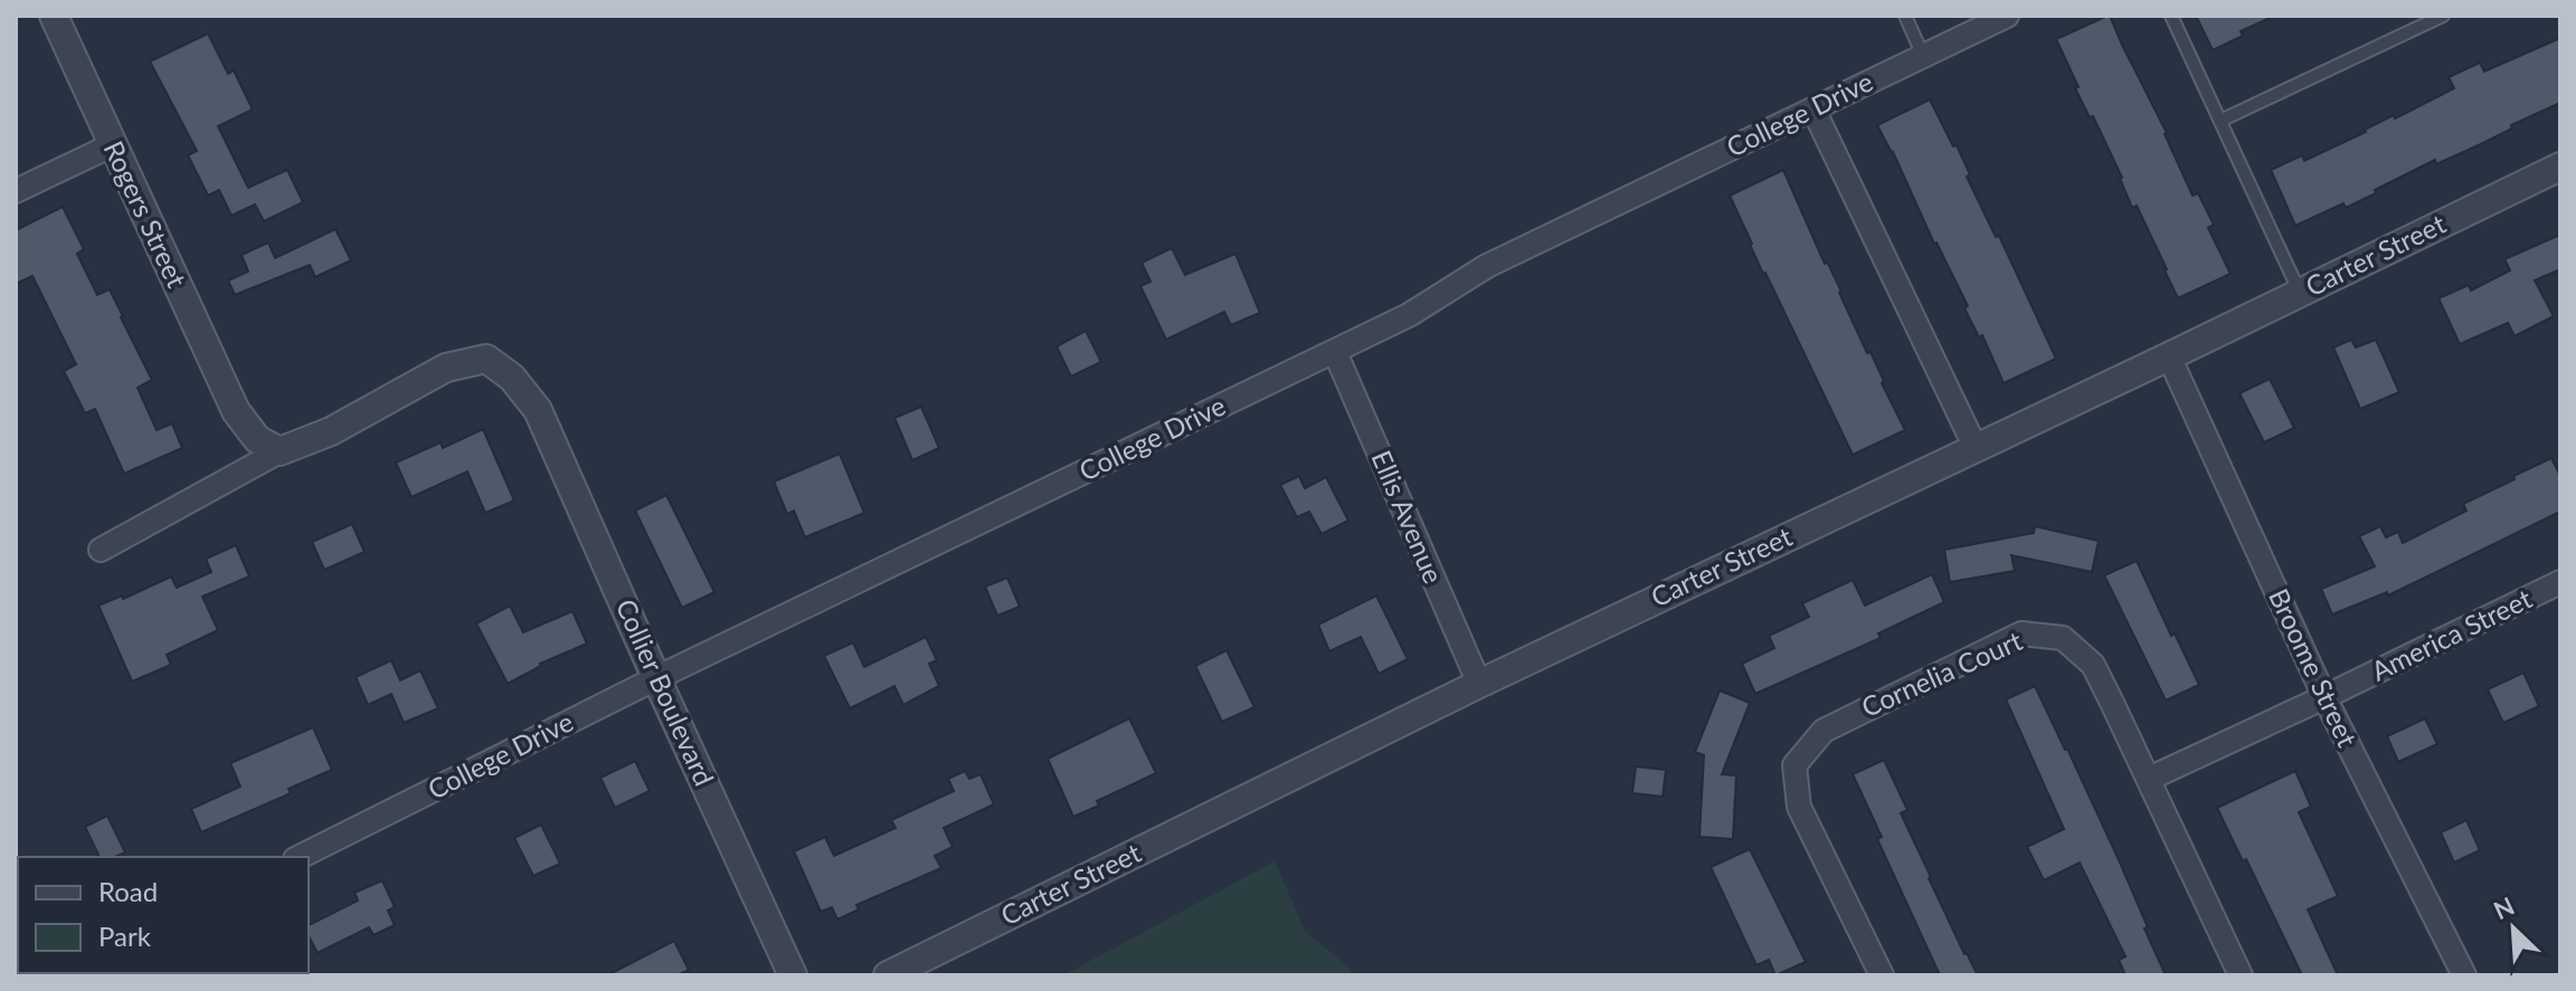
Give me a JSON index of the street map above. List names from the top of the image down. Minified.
{"streets":{"street":["College Drive","Rogers Street","Carter Street","Ellis Avenue","America Street","Broome Street","Cornelia Court","Collier Boulevard"]},"crossings":[["College Drive","Ellis Avenue"],["College Drive","Collier Boulevard"],["Rogers Street","Collier Boulevard"],["Carter Street","Ellis Avenue"],["Carter Street","Broome Street"],["America Street","Broome Street"],["America Street","Cornelia Court"]],"legend":["Road","Park"],"north":"top left"}
